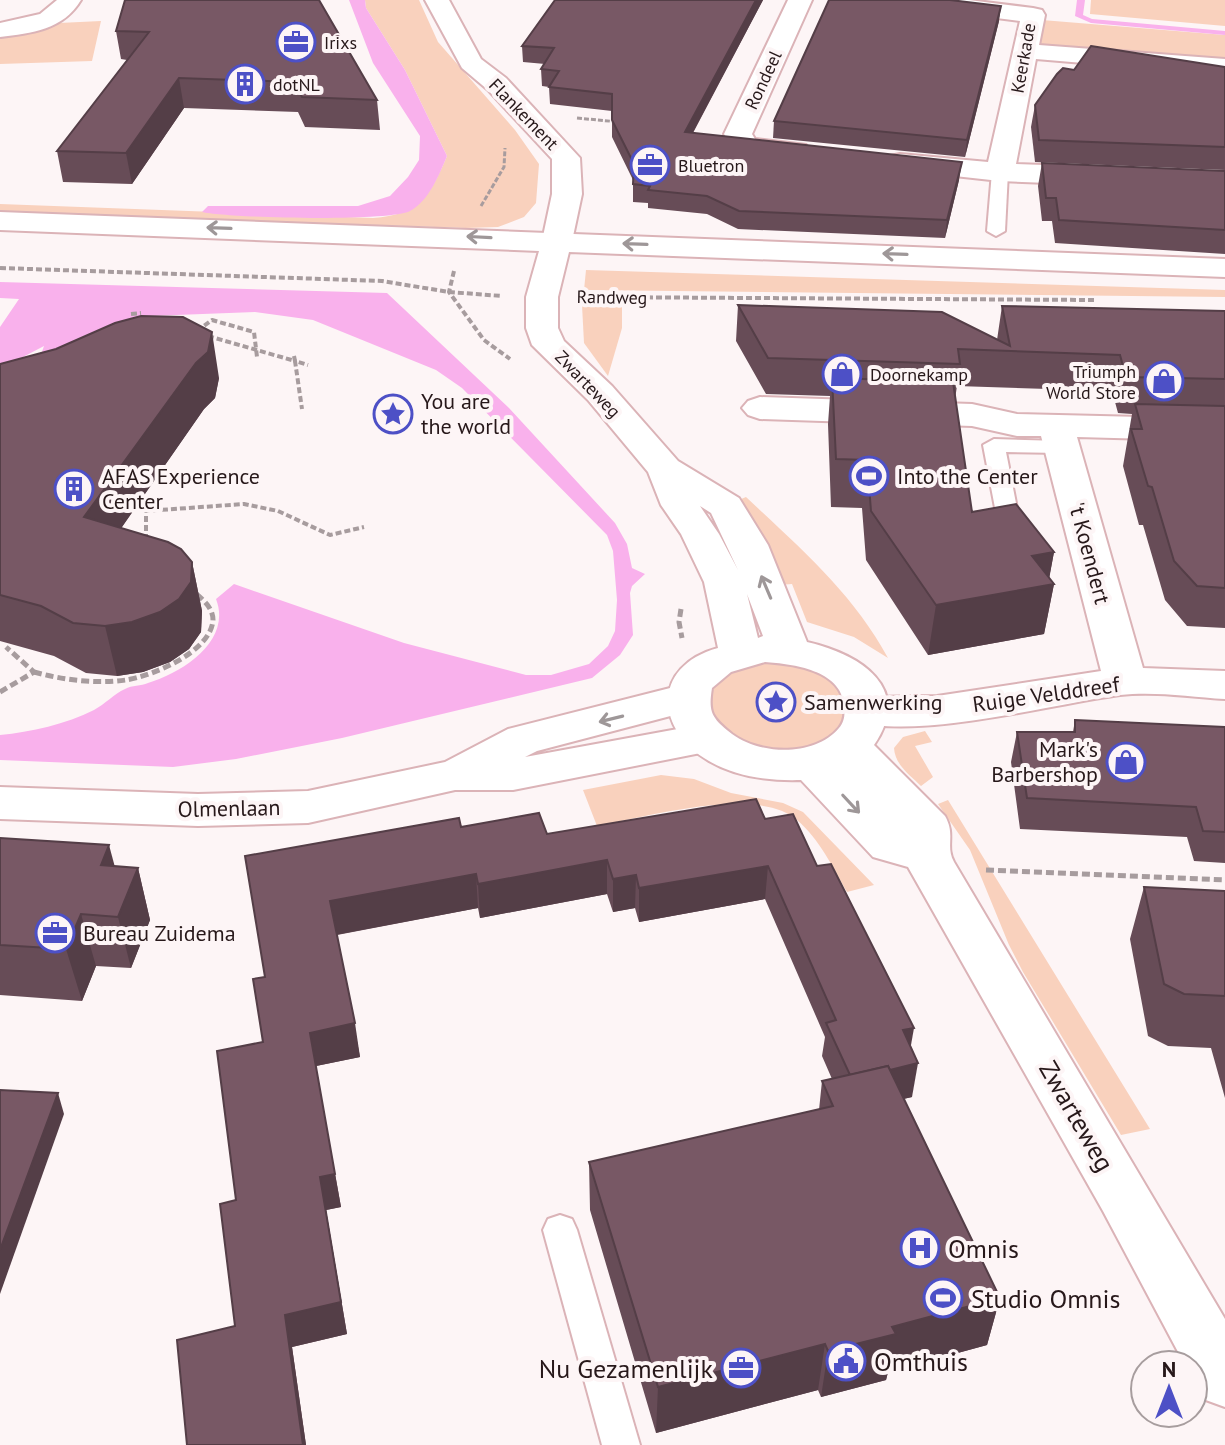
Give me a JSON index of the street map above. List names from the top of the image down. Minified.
{"streets":{"street":["Keerkade","Rondeel","Flankement","Randweg","Zwarteweg","'t Koendert","Ruige Velddreef","Olmenlaan"]},"crossings":[["Flankement","Randweg"],["Flankement","Zwarteweg"],["Randweg","Zwarteweg"],["Zwarteweg","Ruige Velddreef"],["Zwarteweg","Olmenlaan"],["'t Koendert","Ruige Velddreef"],["Ruige Velddreef","Olmenlaan"]],"places":{"office":["Irixs","Bluetron","Bureau Zuidema","Nu Gezamenlijk"],"building":["dotNL","AFAS Experience Center"],"shop":["Doornekamp","Triumph World Store","Mark's Barbershop"],"place":["You are the world","Samenwerking"],"sports":["Into the Center","Studio Omnis"],"hospital":["Omnis"],"public building":["Omthuis"]},"north":"top"}
